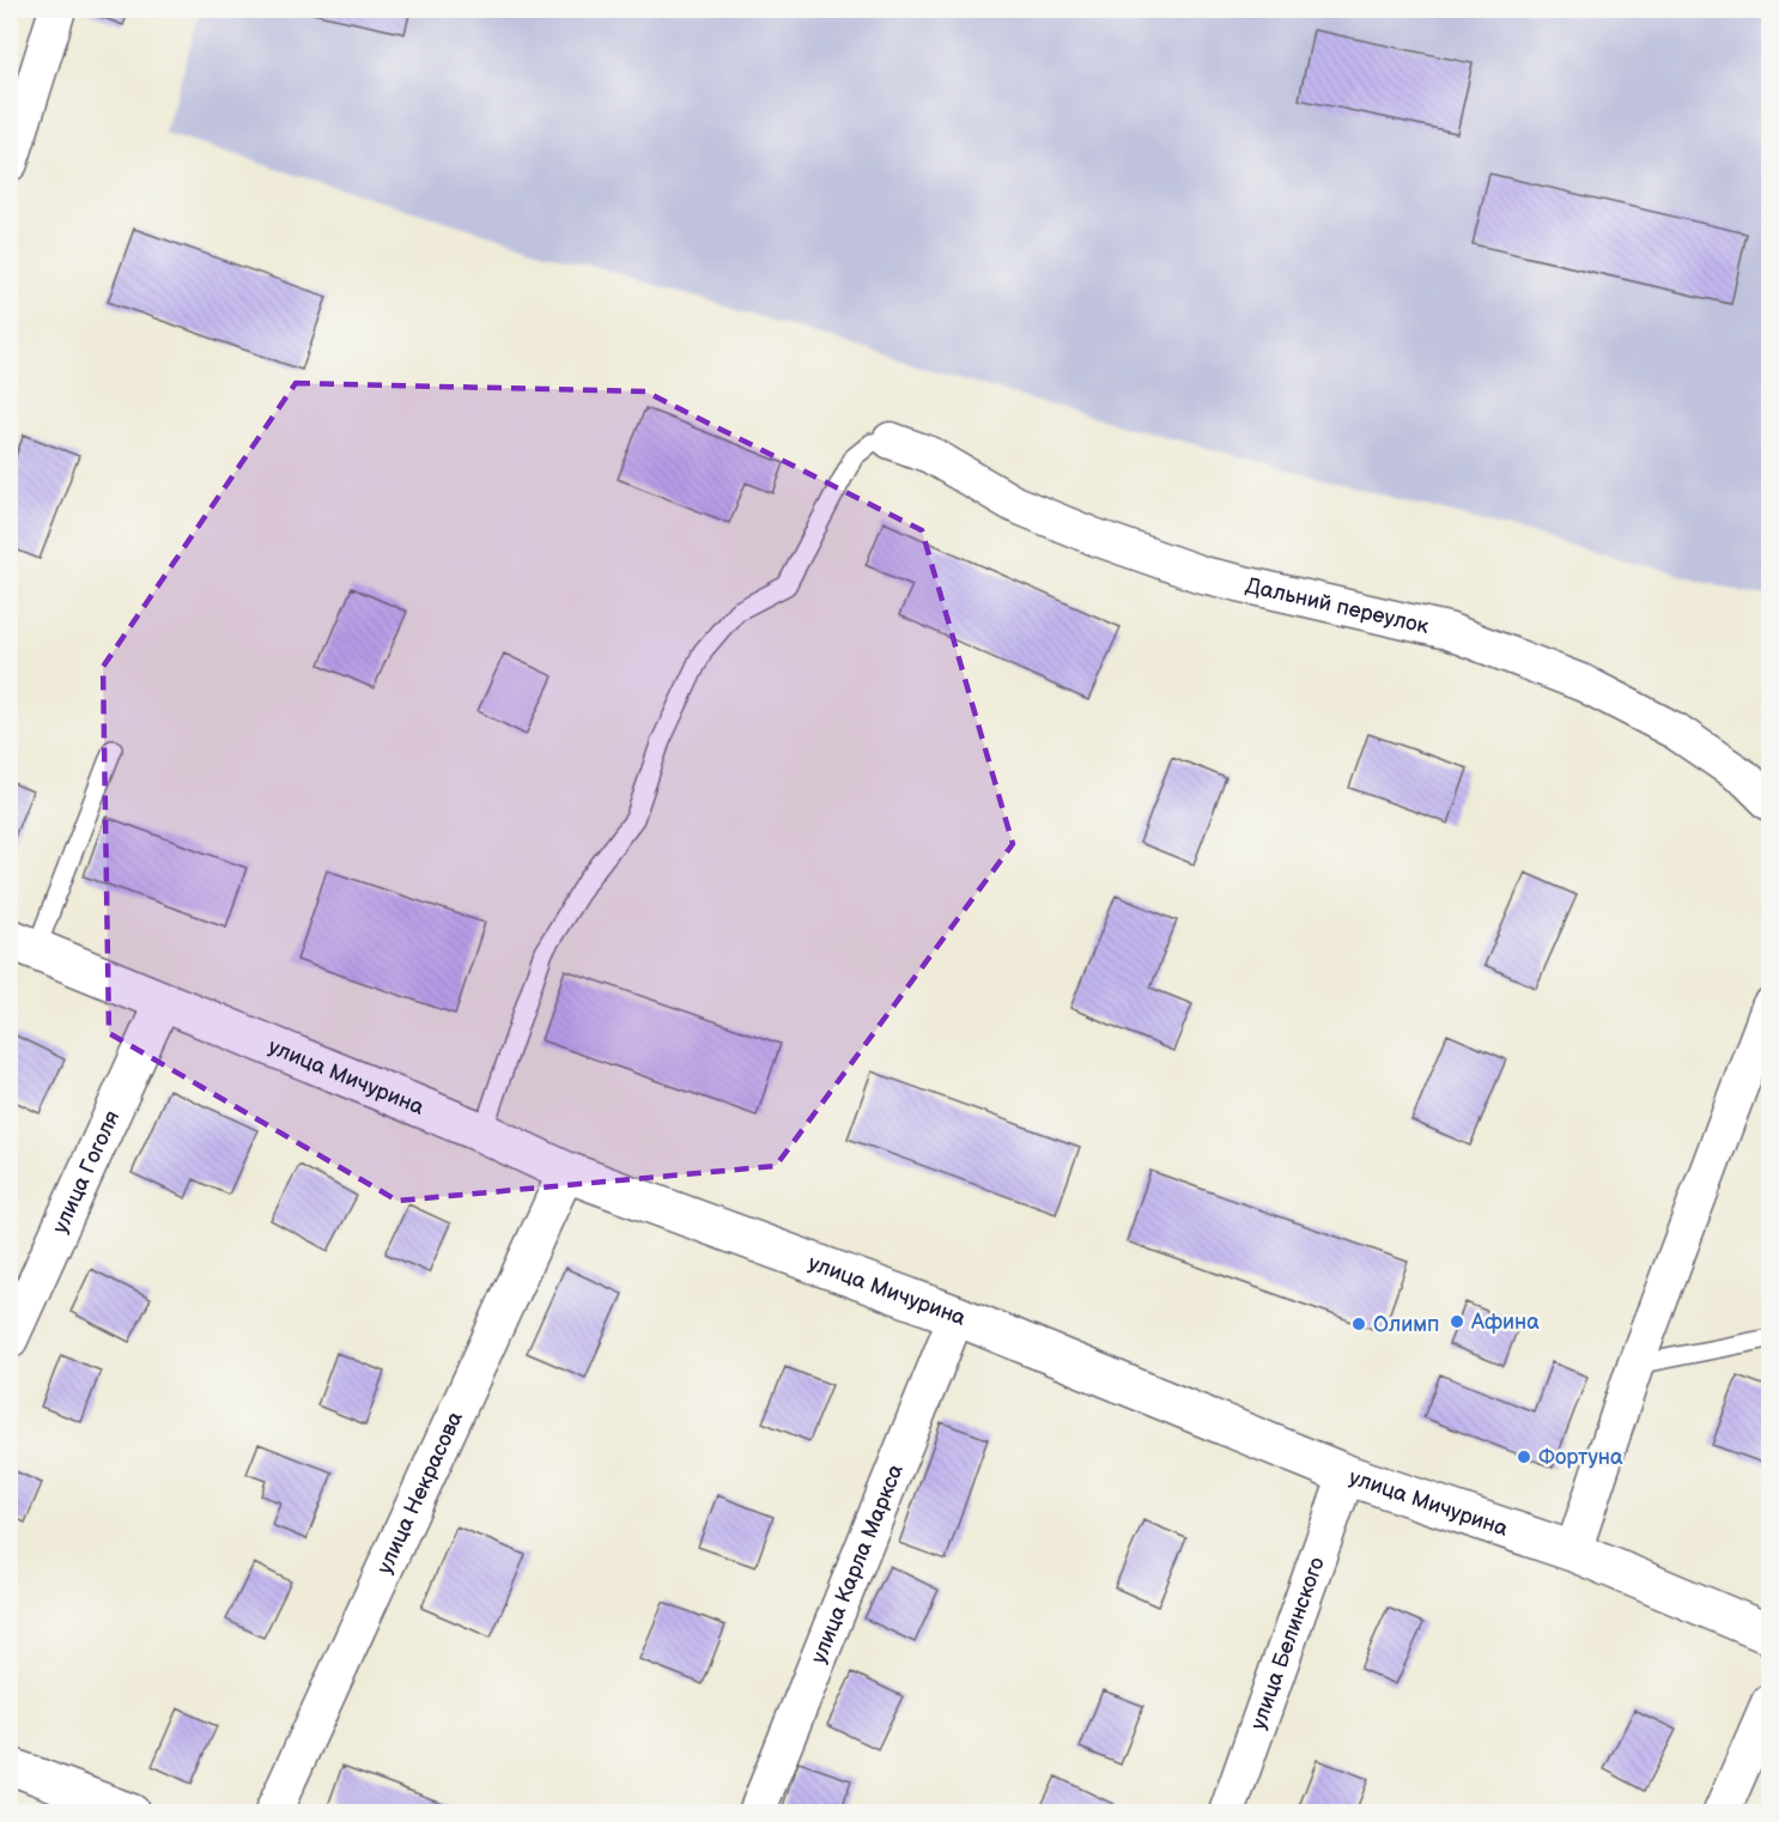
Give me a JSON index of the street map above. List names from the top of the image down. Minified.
{"streets":{"street":["Дальний переулок","улица Мичурина","улица Гоголя","улица Некрасова","улица Карла Маркса","улица Белинского"]},"crossings":[["улица Мичурина","улица Гоголя"],["улица Мичурина","улица Некрасова"],["улица Мичурина","улица Карла Маркса"],["улица Мичурина","улица Белинского"]],"places":["Афина","Олимп","Фортуна"]}
